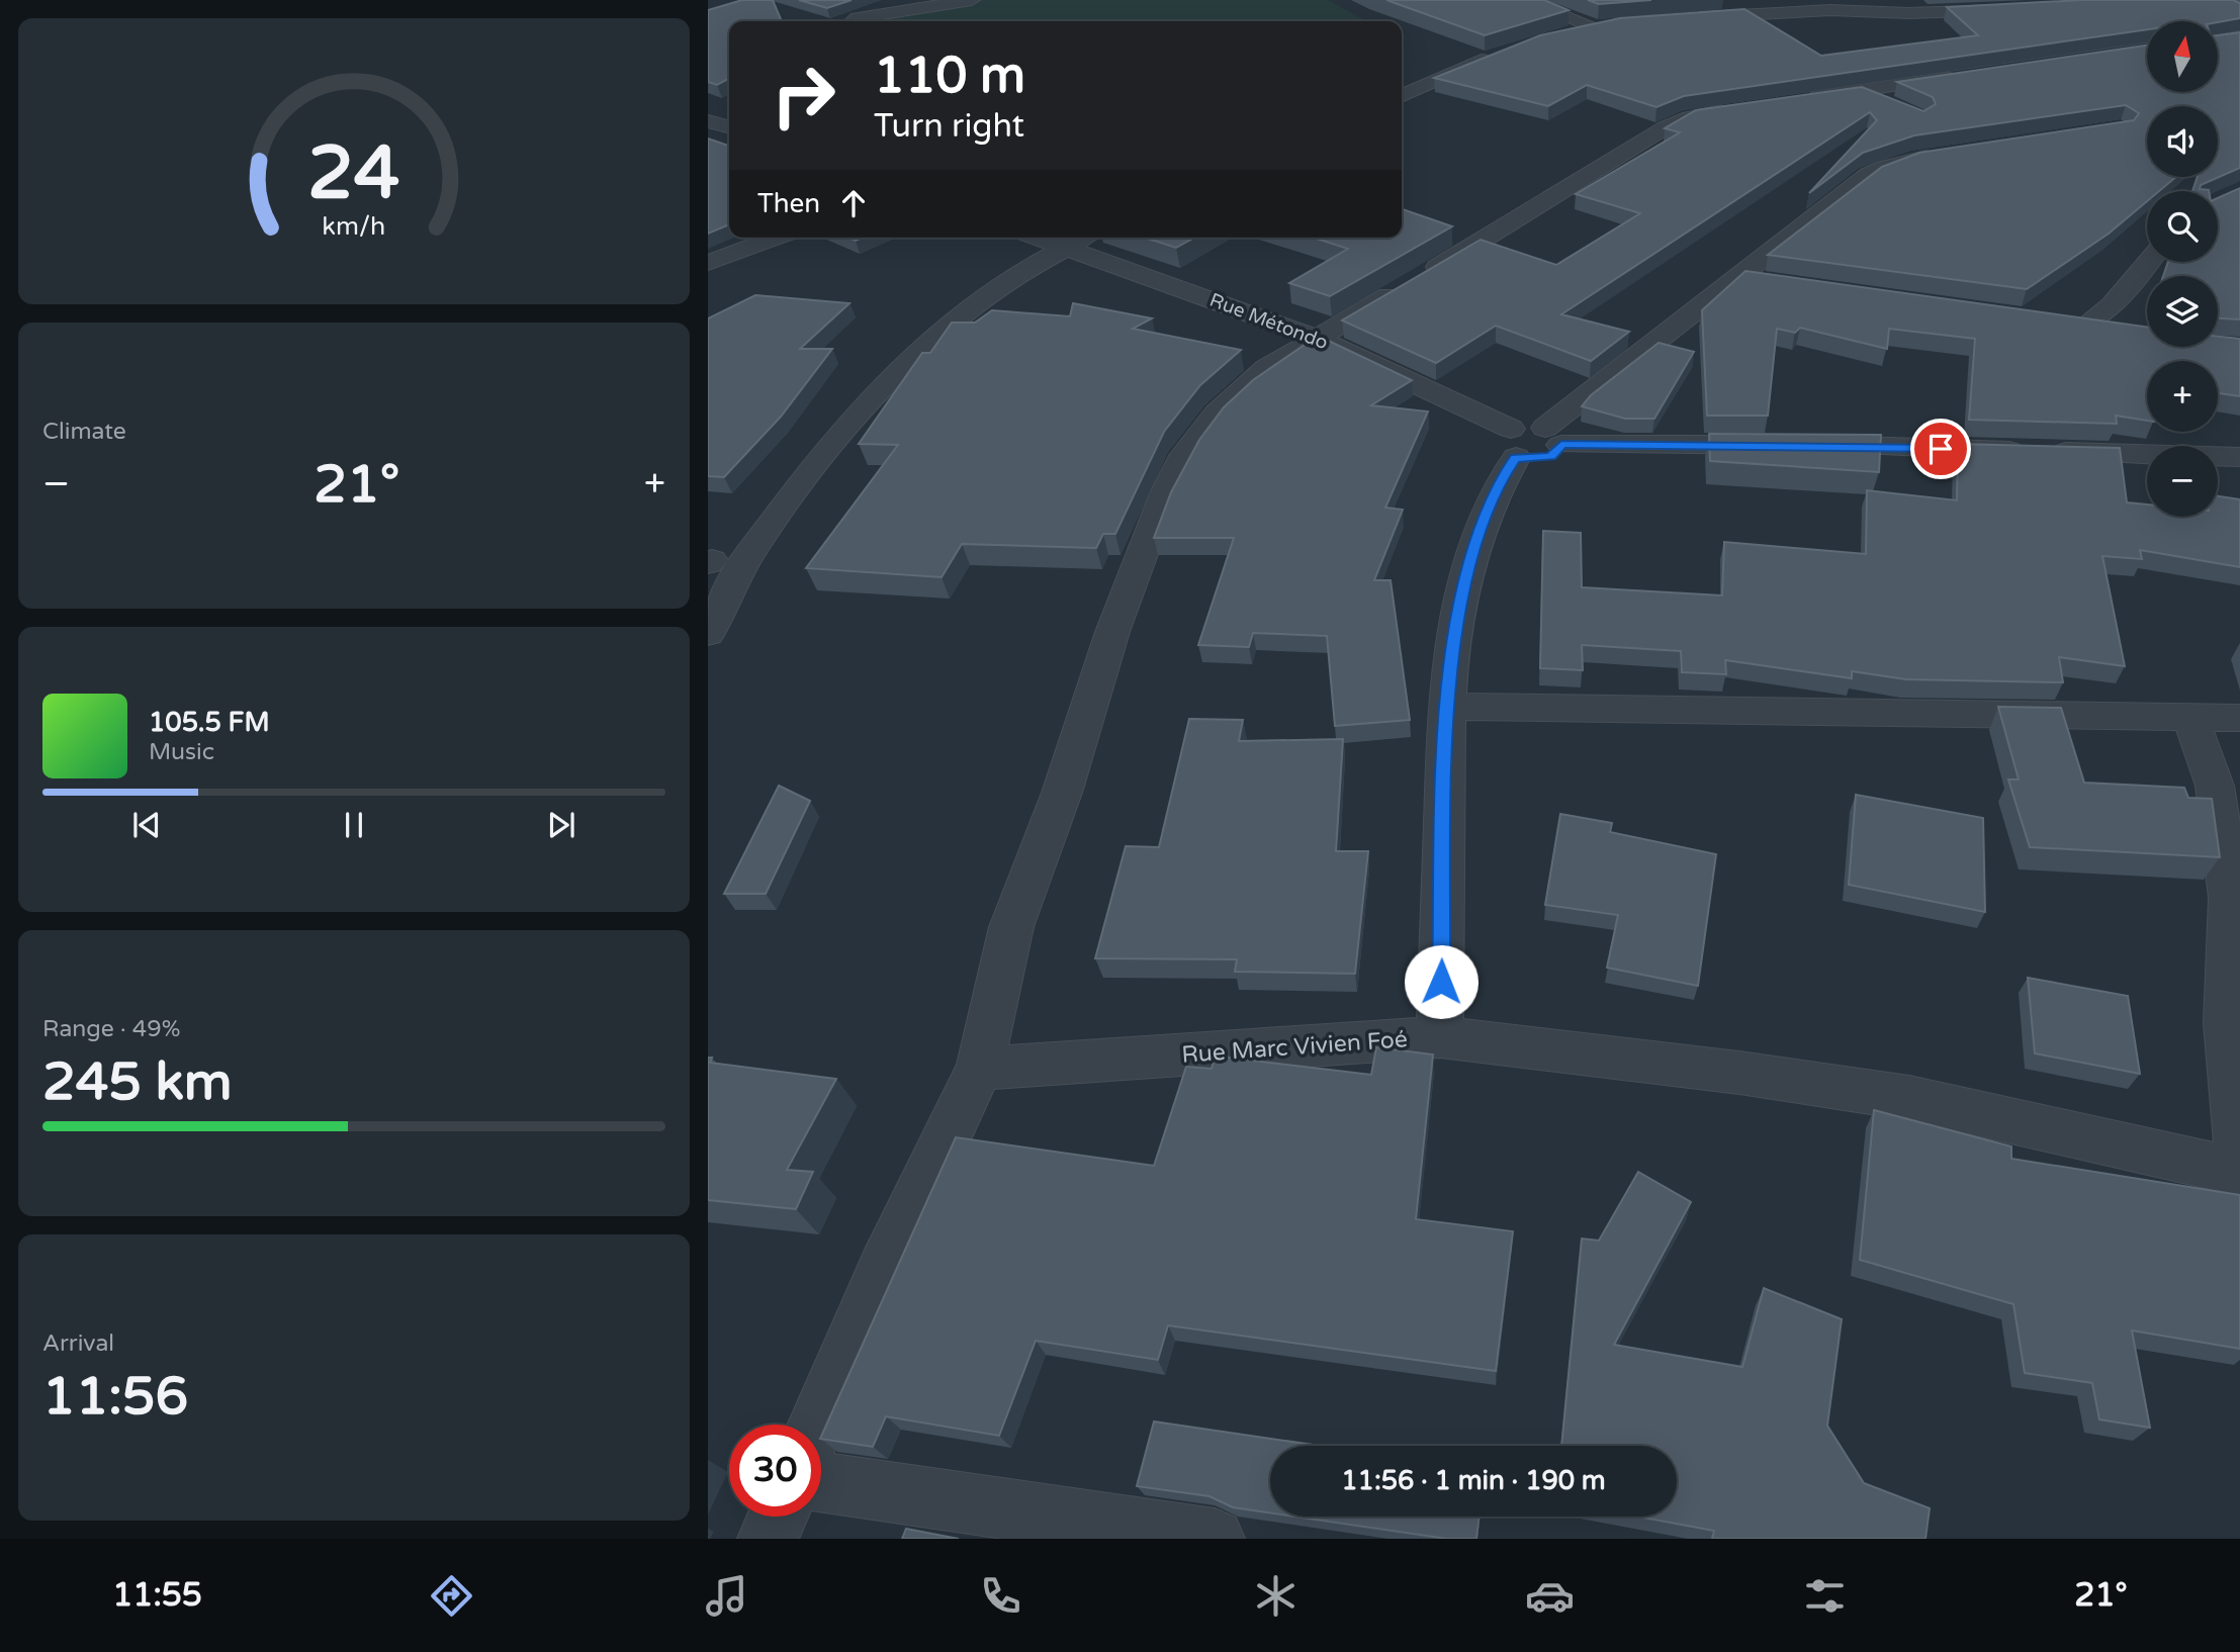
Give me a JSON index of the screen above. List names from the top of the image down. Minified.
{"streets":{"street":["Rue Métondo","Rue Marc Vivien Foé"]},"crossings":[["Rue Métondo","Rue Marc Vivien Foé"]],"north":"top","page":{"map_buttons":["+","−"],"turn":["110 m","Turn right"],"then":"Then","tile":["Climate",["Range · 49%","245 km"],["Arrival","11:56"]],"heat":["−","21°","+"],"song":["105.5 FM","Music"],"limit":"30","trip":"11:56 · 1 min · 190 m","tabs":["11:55","21°"],"gauge":["24","km/h"]}}
